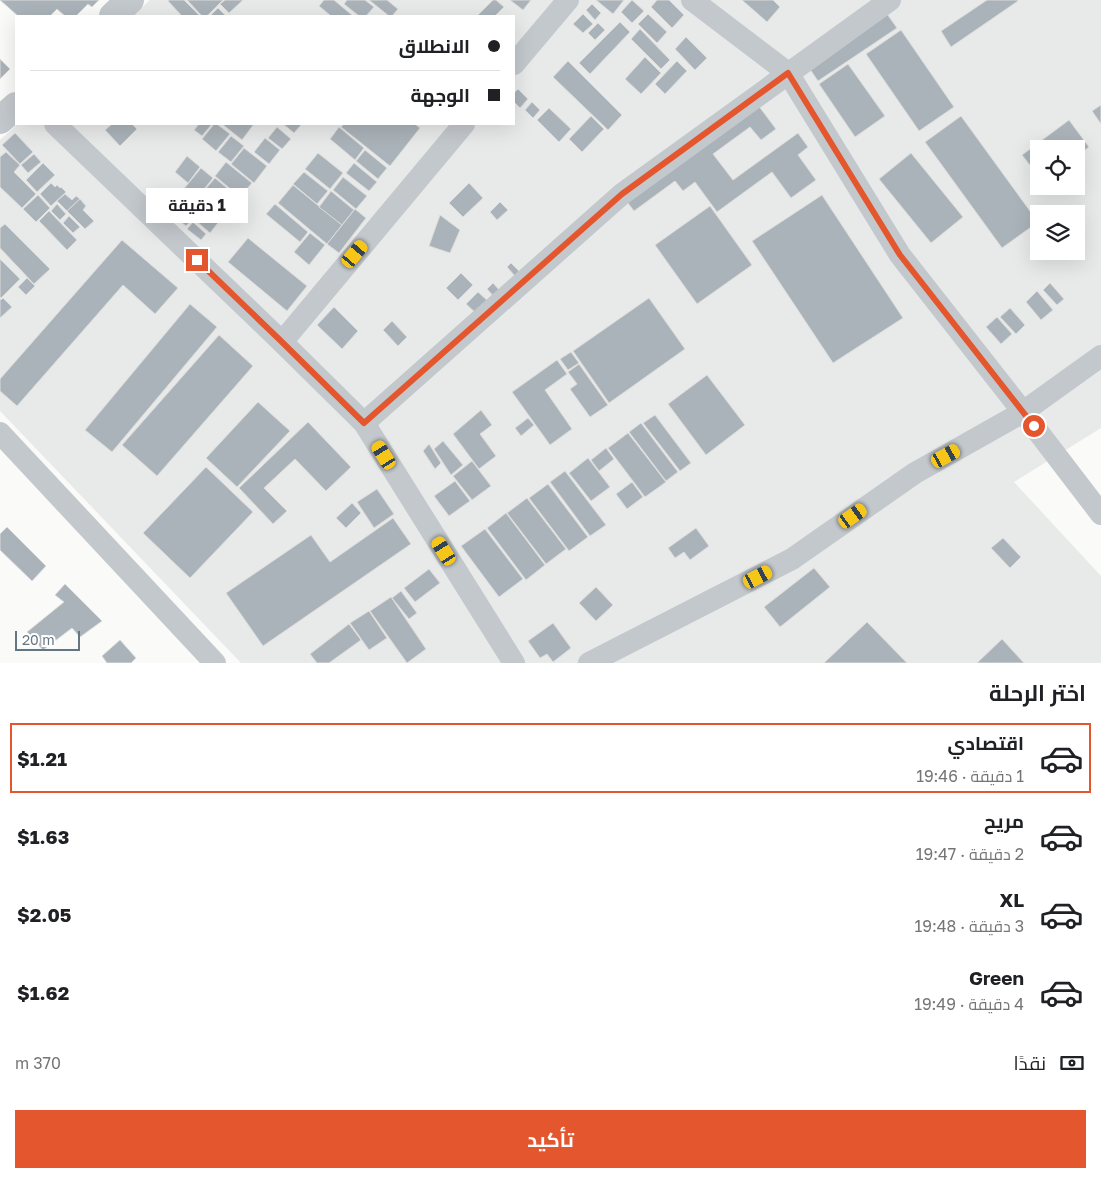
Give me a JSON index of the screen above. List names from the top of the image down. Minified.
{"scale_bar":"20 m","page":{"banner":["الانطلاق","الوجهة"],"bubble":"1 دقيقة","scale":"20 m","heading":"اختر الرحلة","list":[{"name":"اقتصادي","note":"1 دقيقة · 19:46","value":"$1.21"},{"name":"مريح","note":"2 دقيقة · 19:47","value":"$1.63"},{"name":"XL","note":"3 دقيقة · 19:48","value":"$2.05"},{"name":"Green","note":"4 دقيقة · 19:49","value":"$1.62"}],"pay":["نقدًا","370 m"],"buttons":"تأكيد"}}
